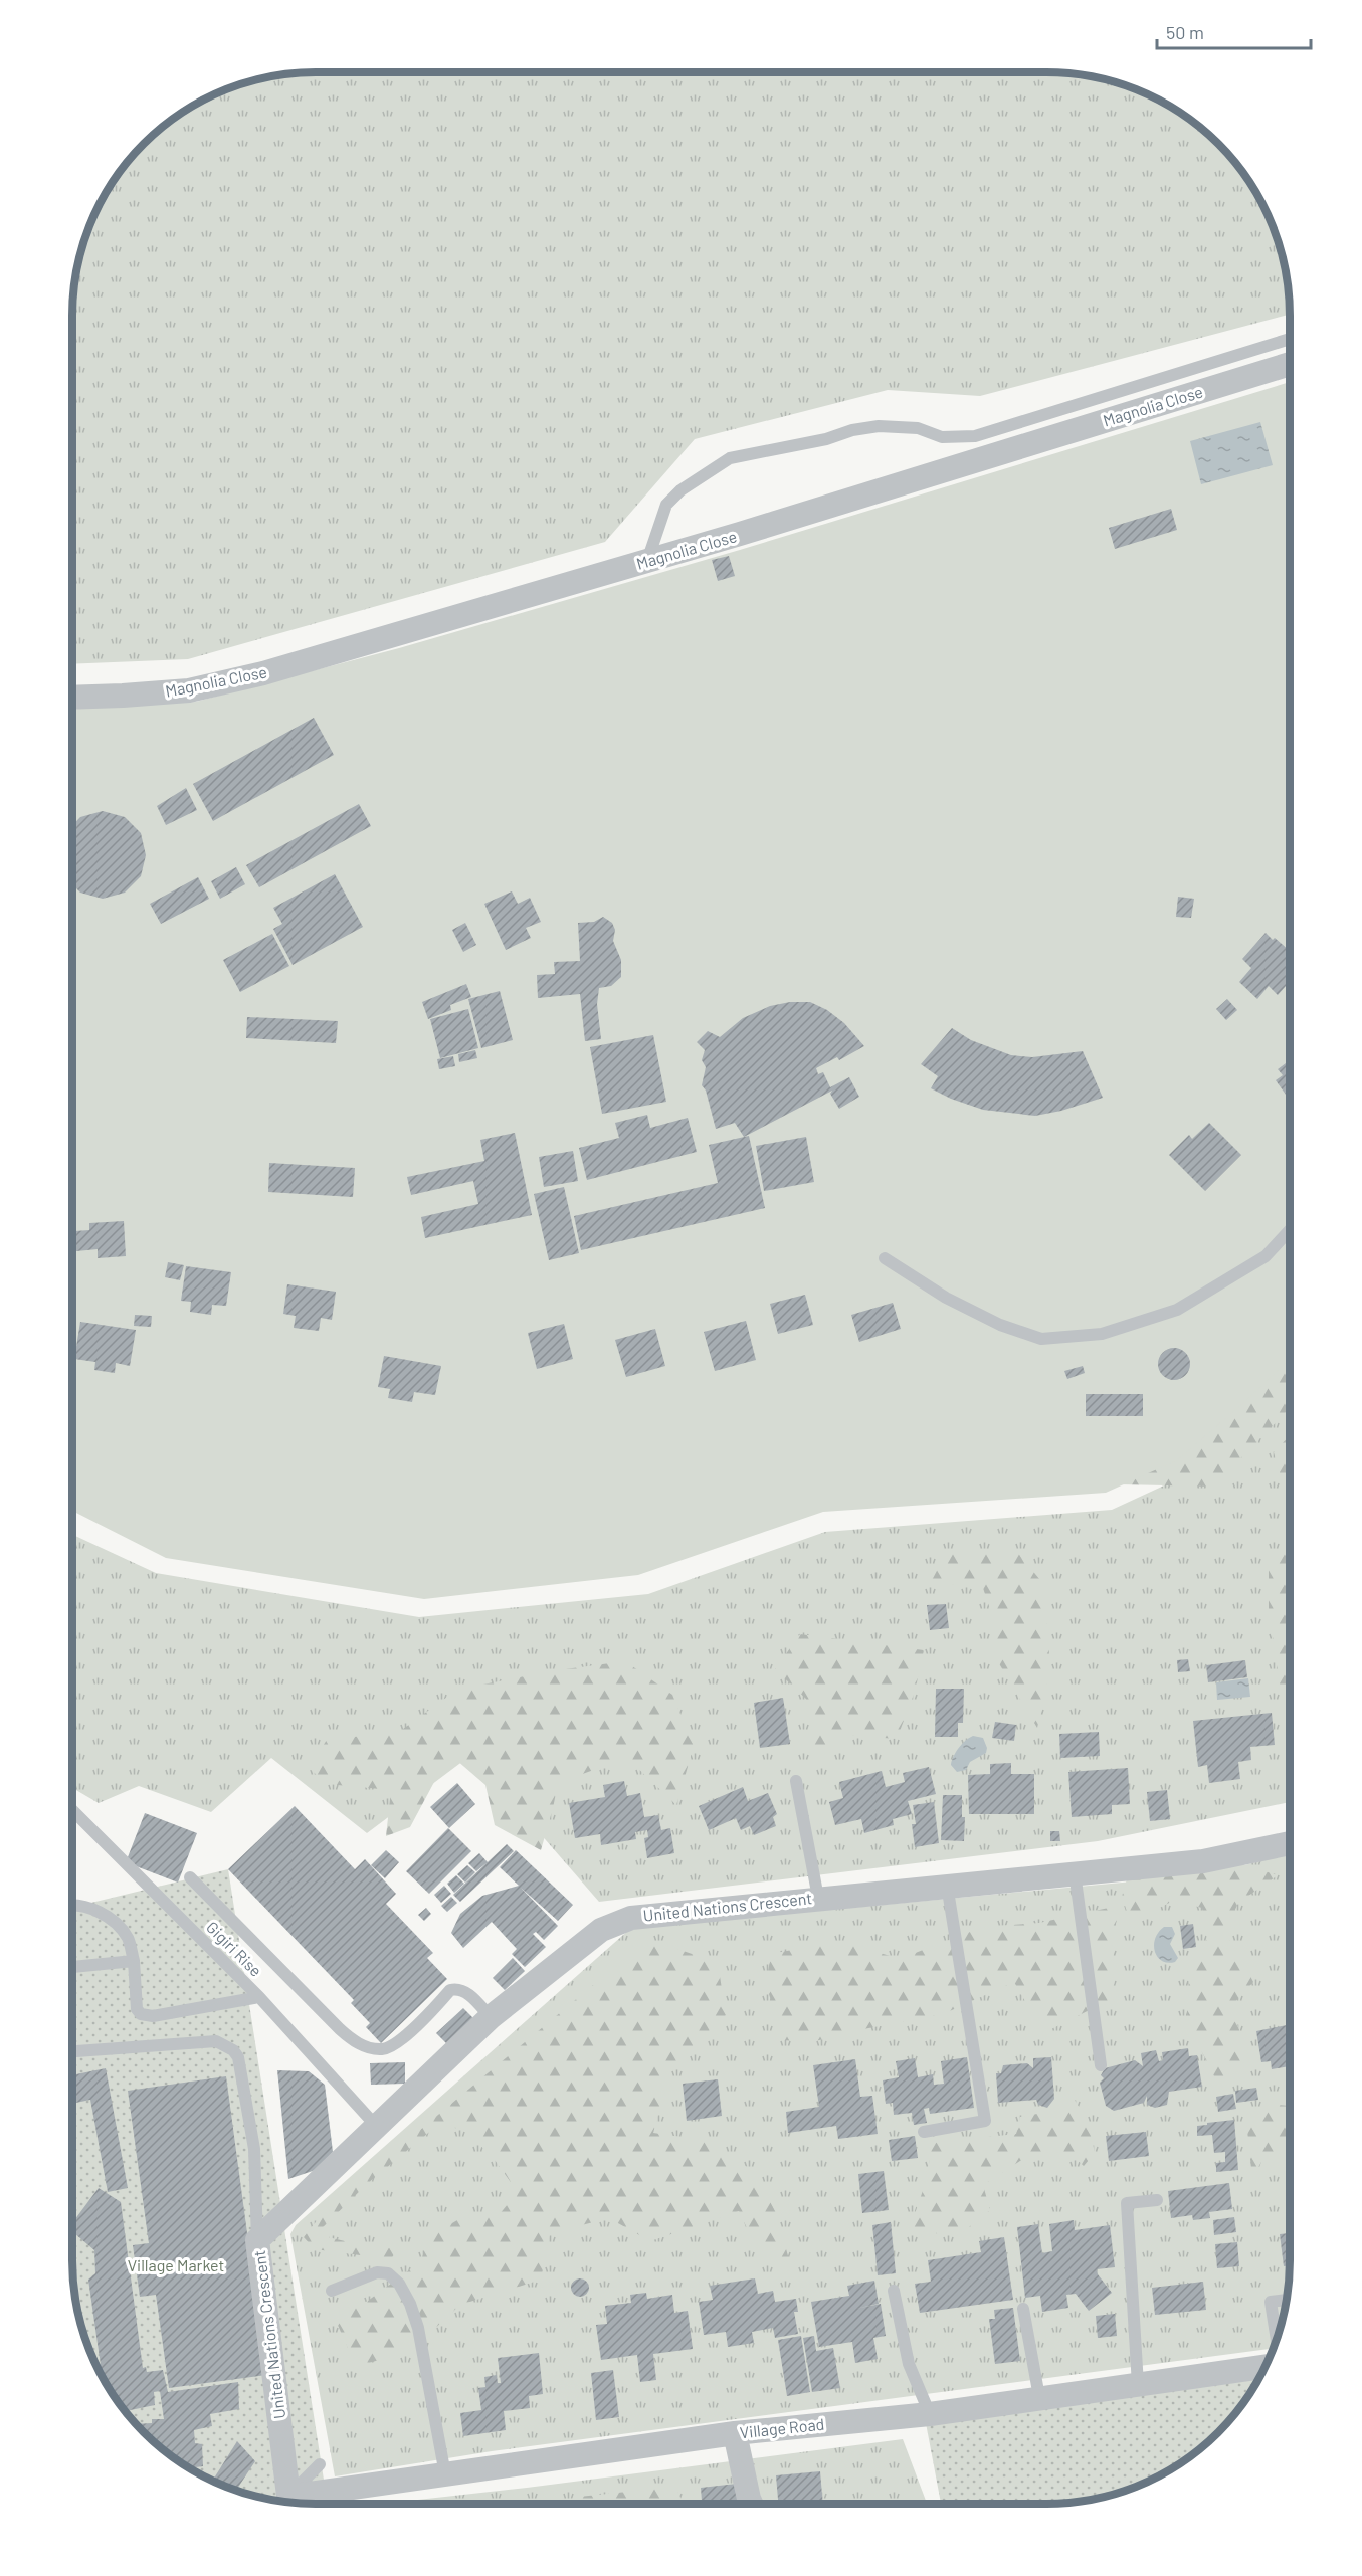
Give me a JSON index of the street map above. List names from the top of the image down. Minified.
{"streets":{"street":["Magnolia Close","United Nations Crescent","Village Road"],"lane":["Gigiri Rise"]},"crossings":[["United Nations Crescent","Gigiri Rise"]],"parks":["Village Market"],"scale_bar":"50 m"}
